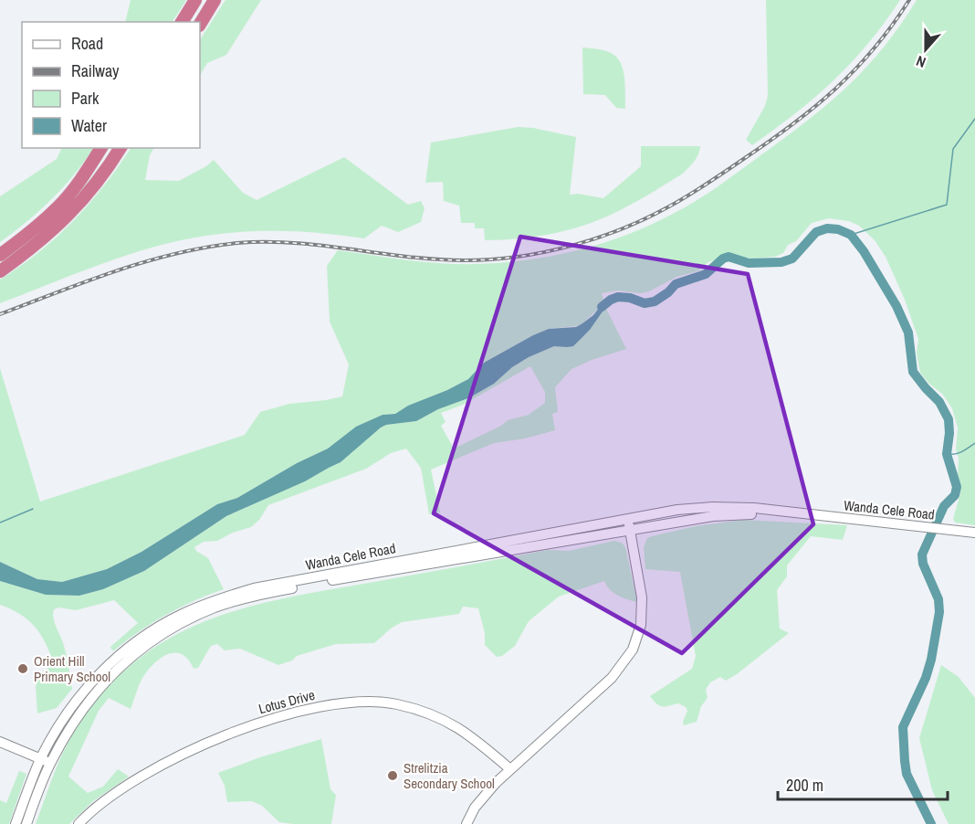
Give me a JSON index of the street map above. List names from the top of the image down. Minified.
{"streets":{"street":["Wanda Cele Road","Lotus Drive"]},"places":["Orient Hill Primary School","Strelitzia Secondary School"],"legend":["Road","Railway","Park","Water"],"scale_bar":"200 m","north":"bottom"}
